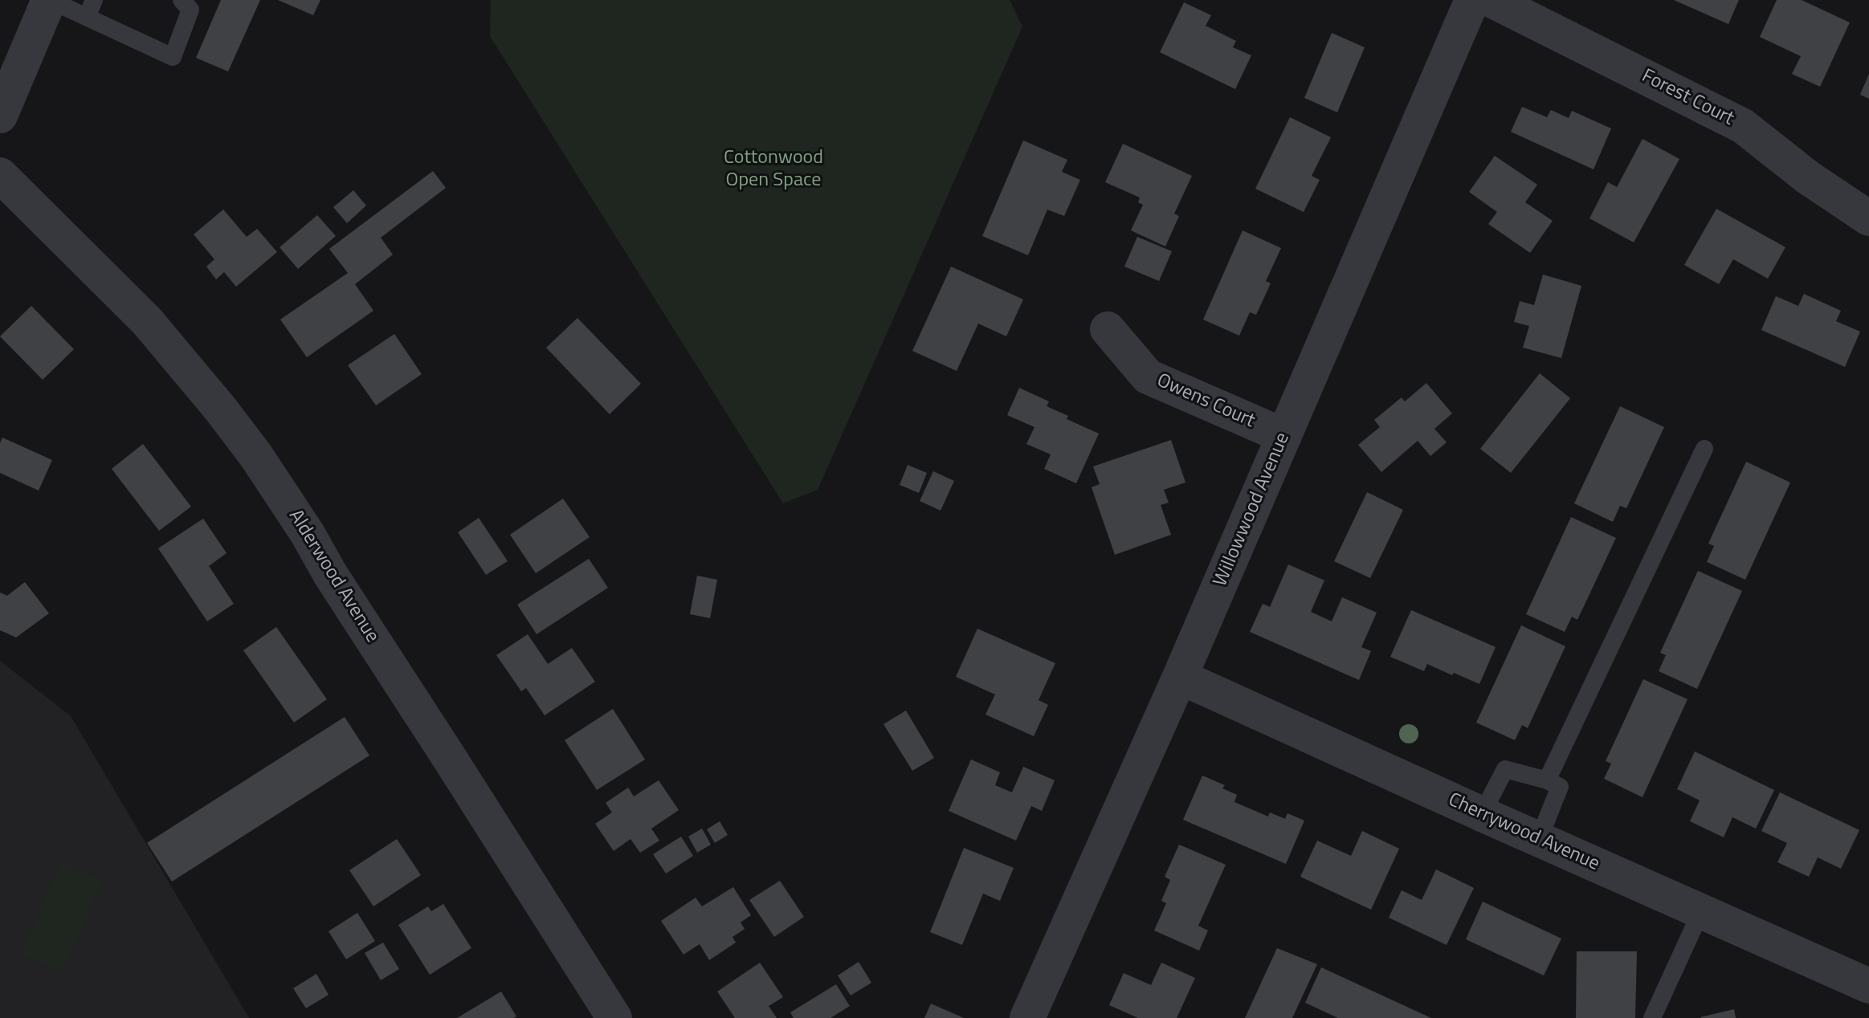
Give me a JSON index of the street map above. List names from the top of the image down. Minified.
{"streets":{"street":["Forest Court","Owens Court","Willowwood Avenue","Alderwood Avenue","Cherrywood Avenue"]},"crossings":[["Owens Court","Willowwood Avenue"],["Willowwood Avenue","Cherrywood Avenue"]],"parks":["Cottonwood Open Space"]}
